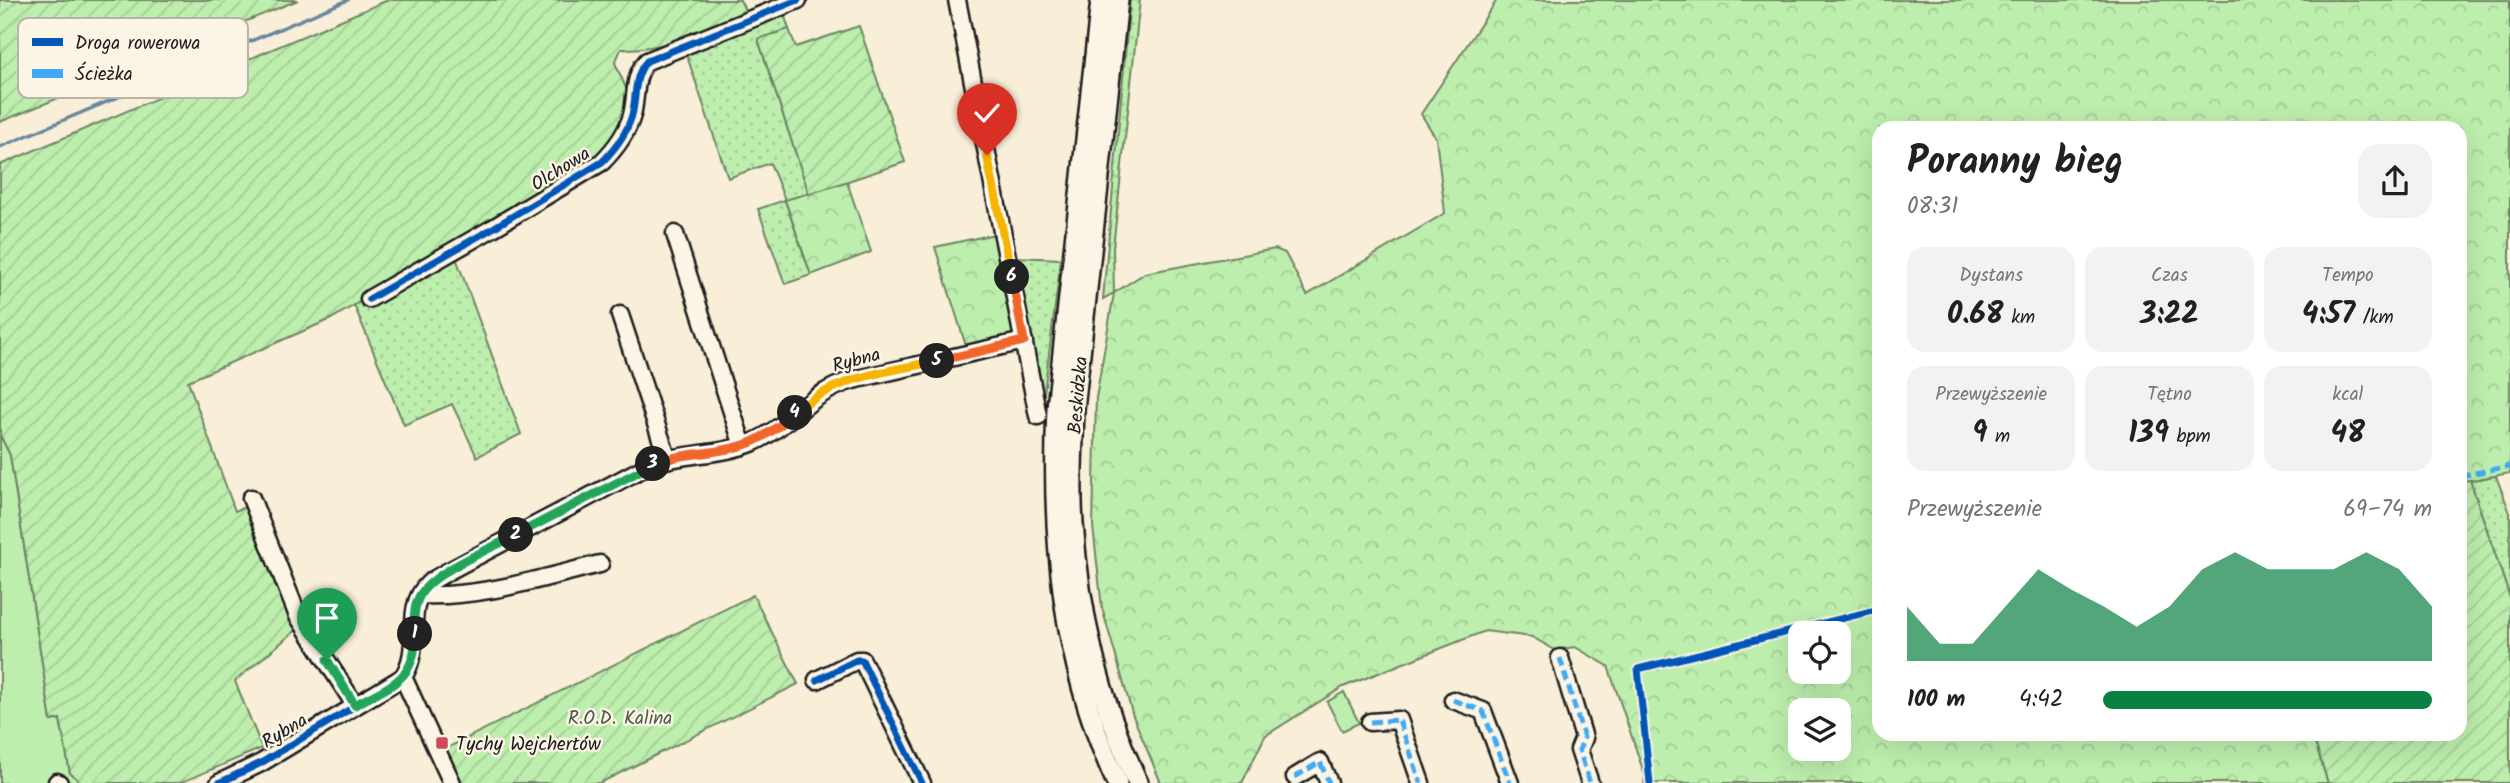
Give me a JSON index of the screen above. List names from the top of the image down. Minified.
{"streets":{"main road":["Beskidzka"],"street":["Olchowa","Rybna"]},"parks":["R.O.D. Kalina"],"places":{"transit":["Tychy Wejchertów"]},"legend":["Droga rowerowa","Ścieżka"],"page":{"heading":["Poranny bieg","08:31"],"stats":[["Dystans","0.68 km"],["Czas","3:22"],["Tempo","4:57 /km"],["Przewyższenie","9 m"],["Tętno","139 bpm"],["kcal","48"]],"pins":["6","5","4","3","2","1"],"chart":["Przewyższenie","69–74 m"],"list":[{"name":"100 m","note":"4:42"}]}}
